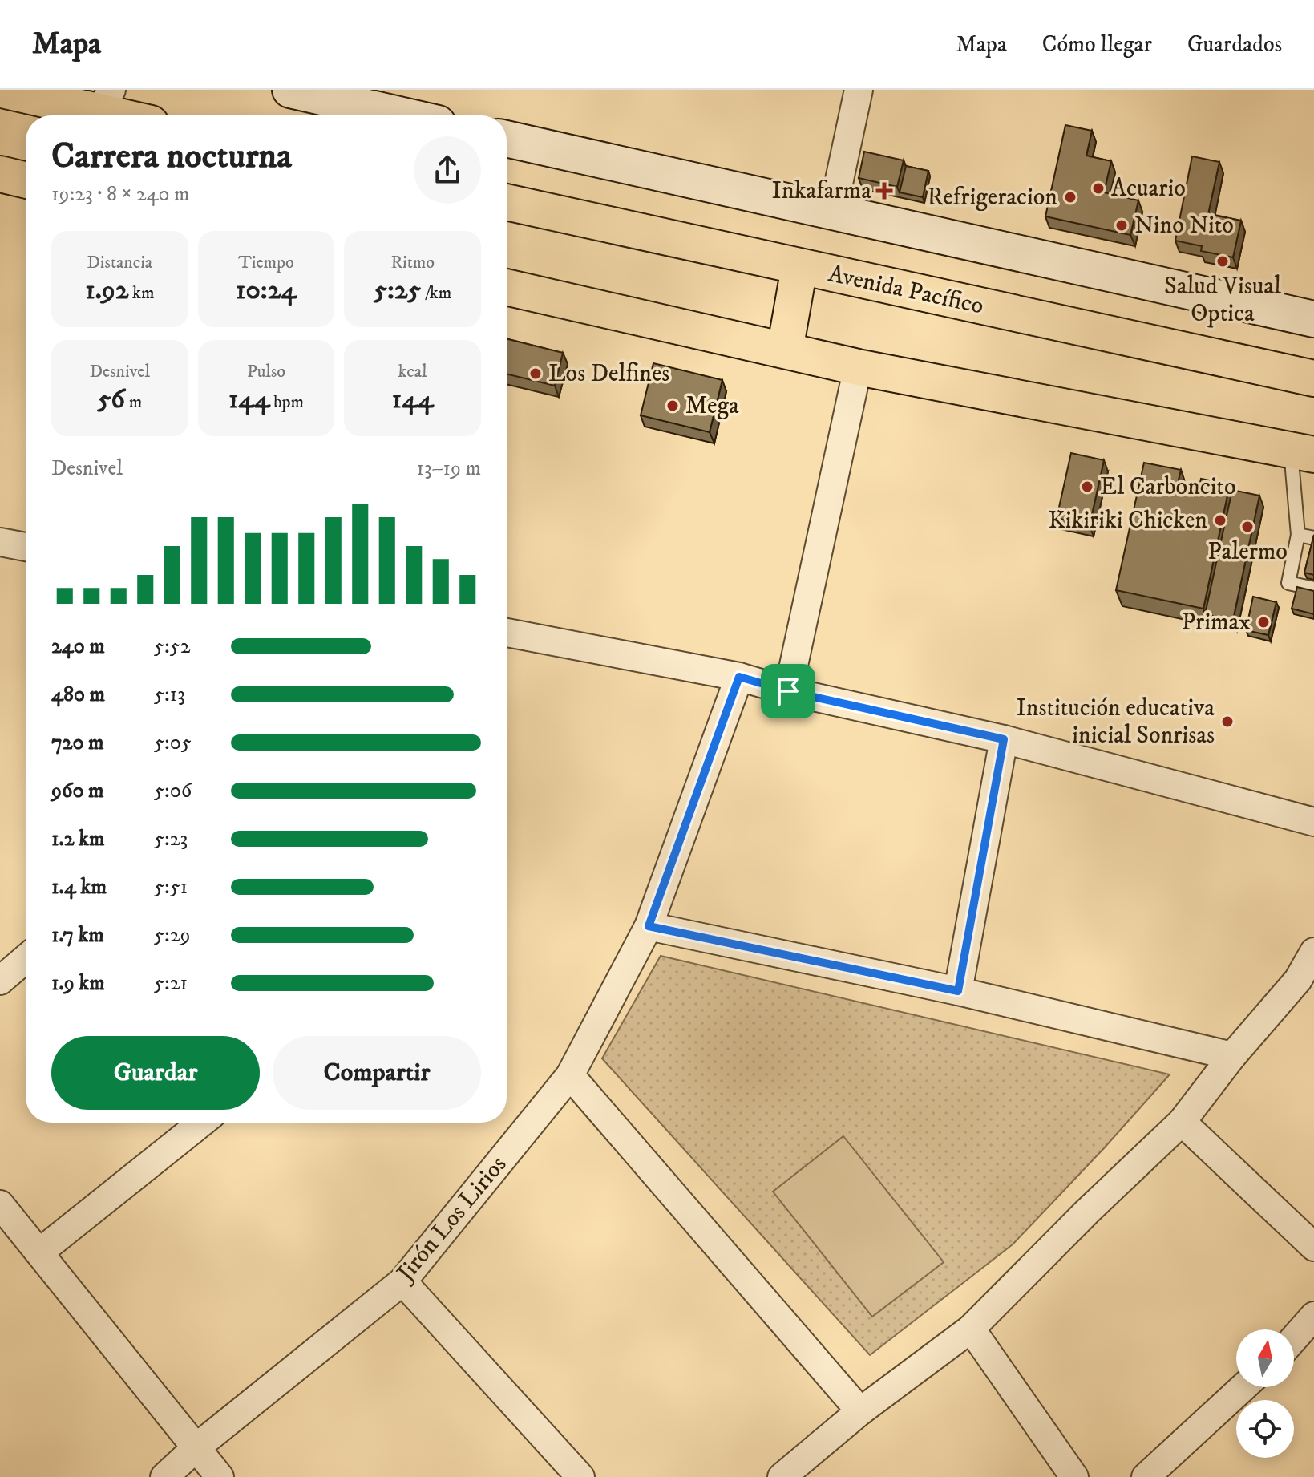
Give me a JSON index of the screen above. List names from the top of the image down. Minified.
{"streets":{"main road":["Avenida Pacífico"],"street":["Jirón Los Lirios"]},"places":{"other":["Acuario","Refrigeracion","Nino Nito","Salud Visual Optica","Los Delfines","Mega","El Carboncito","Kikiriki Chicken","Palermo","Primax","Institución educativa inicial Sonrisas"],"health":["Inkafarma"]},"north":"top","page":{"header":"Mapa","nav":["Mapa","Cómo llegar","Guardados"],"heading":["Carrera nocturna","19:23 · 8 × 240 m"],"stats":[["Distancia","1.92 km"],["Tiempo","10:24"],["Ritmo","5:25 /km"],["Desnivel","56 m"],["Pulso","144 bpm"],["kcal","144"]],"chart":["Desnivel","13–19 m"],"list":[{"name":"240 m","note":"5:52"},{"name":"480 m","note":"5:13"},{"name":"720 m","note":"5:05"},{"name":"960 m","note":"5:06"},{"name":"1.2 km","note":"5:23"},{"name":"1.4 km","note":"5:51"},{"name":"1.7 km","note":"5:29"},{"name":"1.9 km","note":"5:21"}],"buttons":["Guardar","Compartir"]}}
